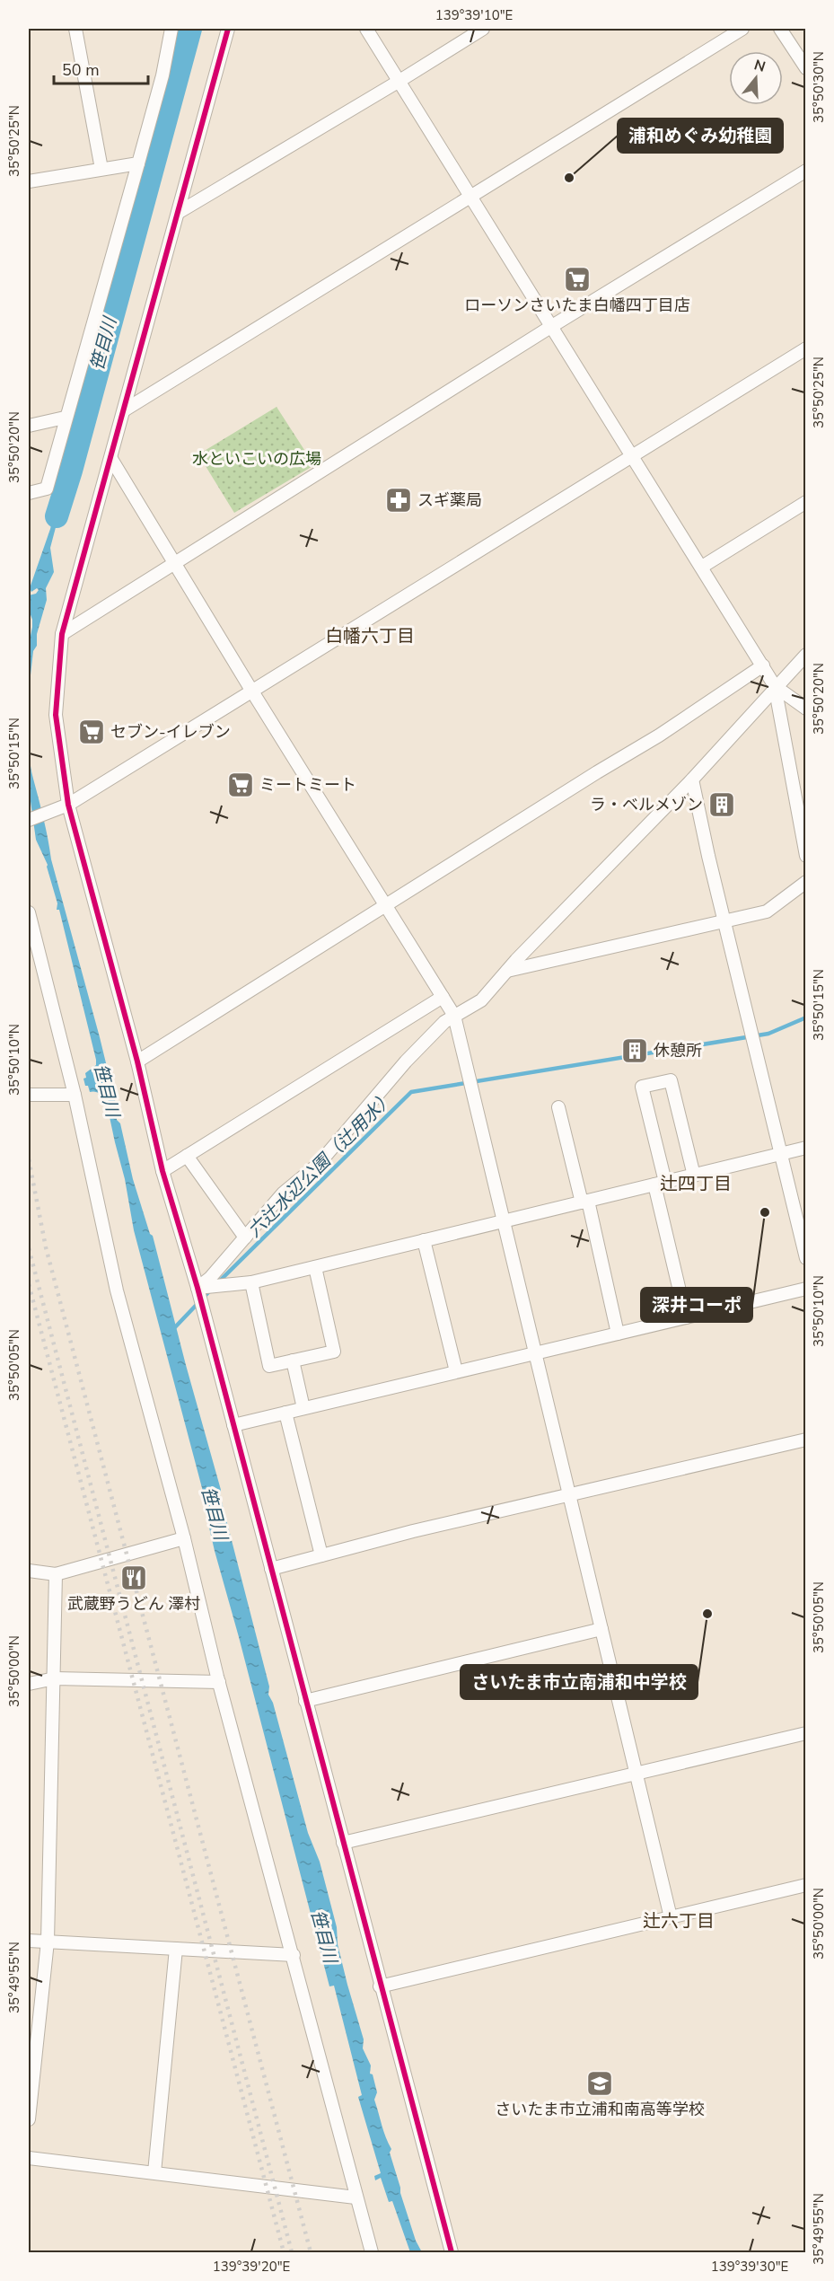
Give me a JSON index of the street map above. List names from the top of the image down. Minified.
{"districts":["白幡六丁目","辻四丁目","辻六丁目"],"water":["笹目川","六辻水辺公園（辻用水）"],"parks":["水といこいの広場"],"places":{"other":["浦和めぐみ幼稚園","深井コーポ","さいたま市立南浦和中学校"],"supermarket":["ローソンさいたま白幡四丁目店","セブン-イレブン","ミートミート"],"pharmacy":["スギ薬局"],"building":["ラ・ベルメゾン","休憩所"],"restaurant":["武蔵野うどん 澤村"],"school or university":["さいたま市立浦和南高等学校"]},"scale_bar":"50 m","north":"top","coordinates":["139°39'10\"E","35°50'30\"N","35°50'25\"N","35°50'20\"N","35°50'15\"N","35°50'10\"N","35°50'05\"N","35°50'00\"N","35°49'55\"N","139°39'20\"E","139°39'30\"E"]}
